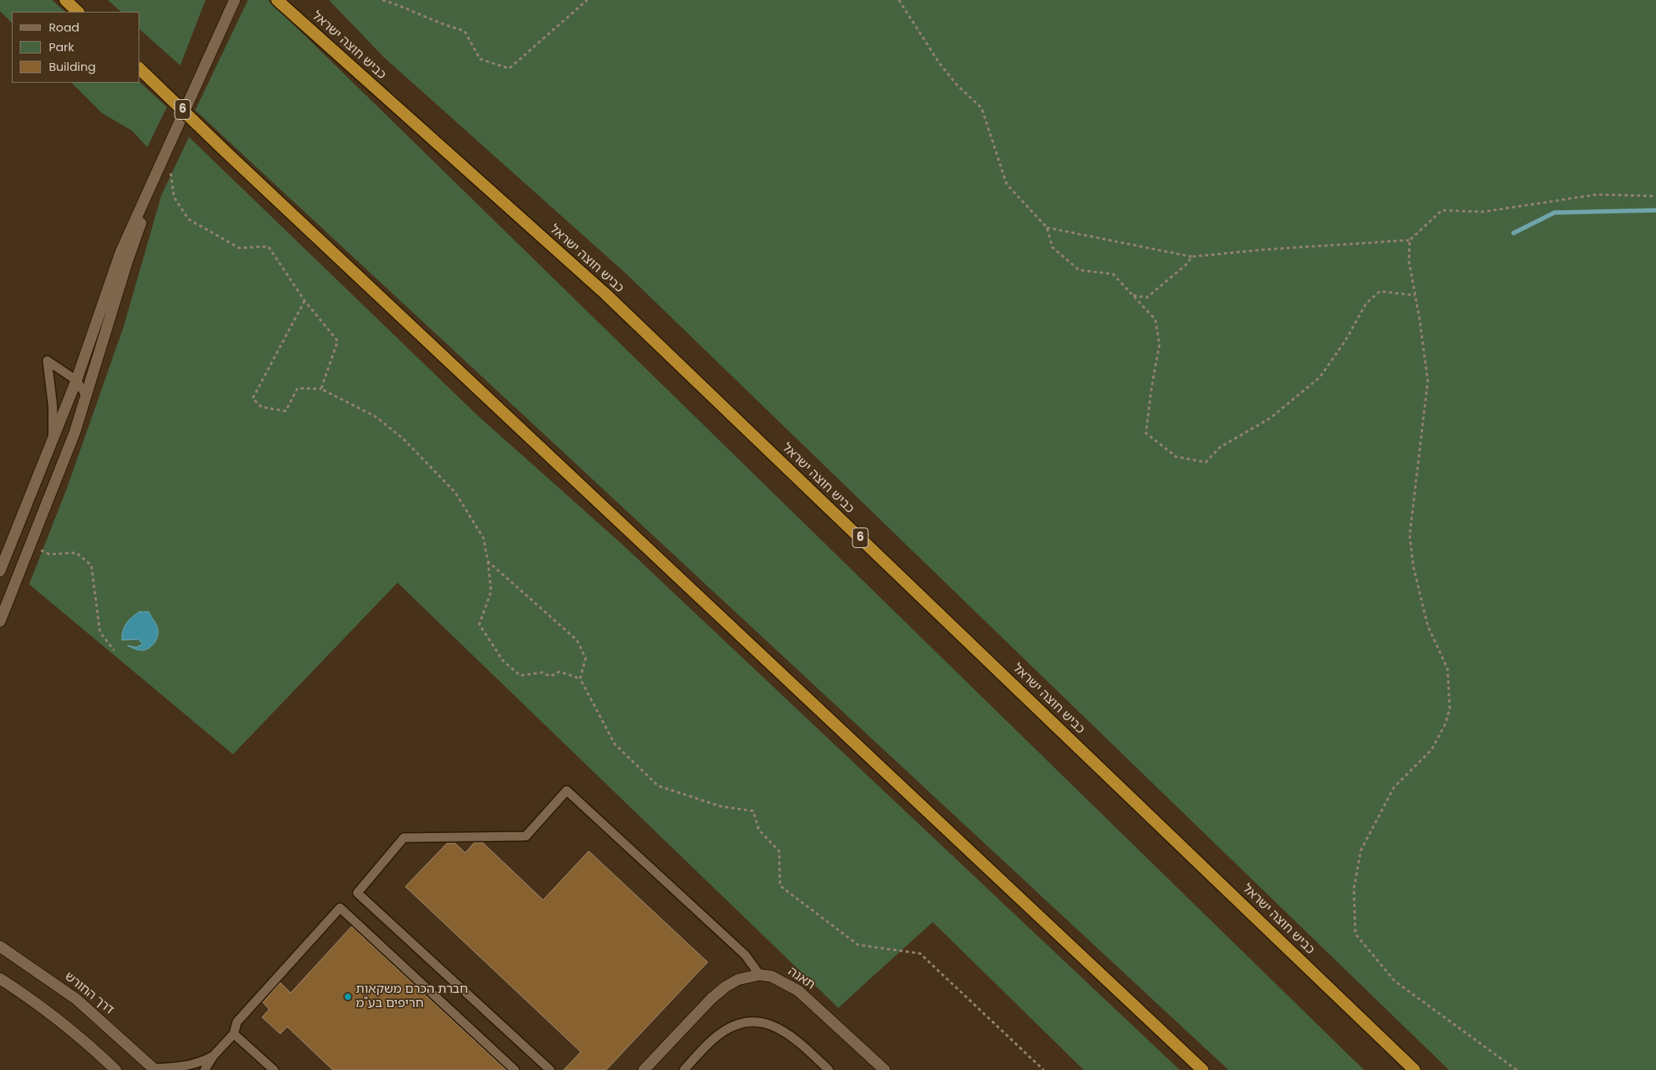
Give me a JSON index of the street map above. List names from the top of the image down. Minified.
{"streets":{"highway":["כביש חוצה ישראל","6"],"street":["תאנה","דרך החורש"]},"places":["חברת הכרם משקאות חריפים בע\"מ"],"legend":["Road","Park","Building"]}
